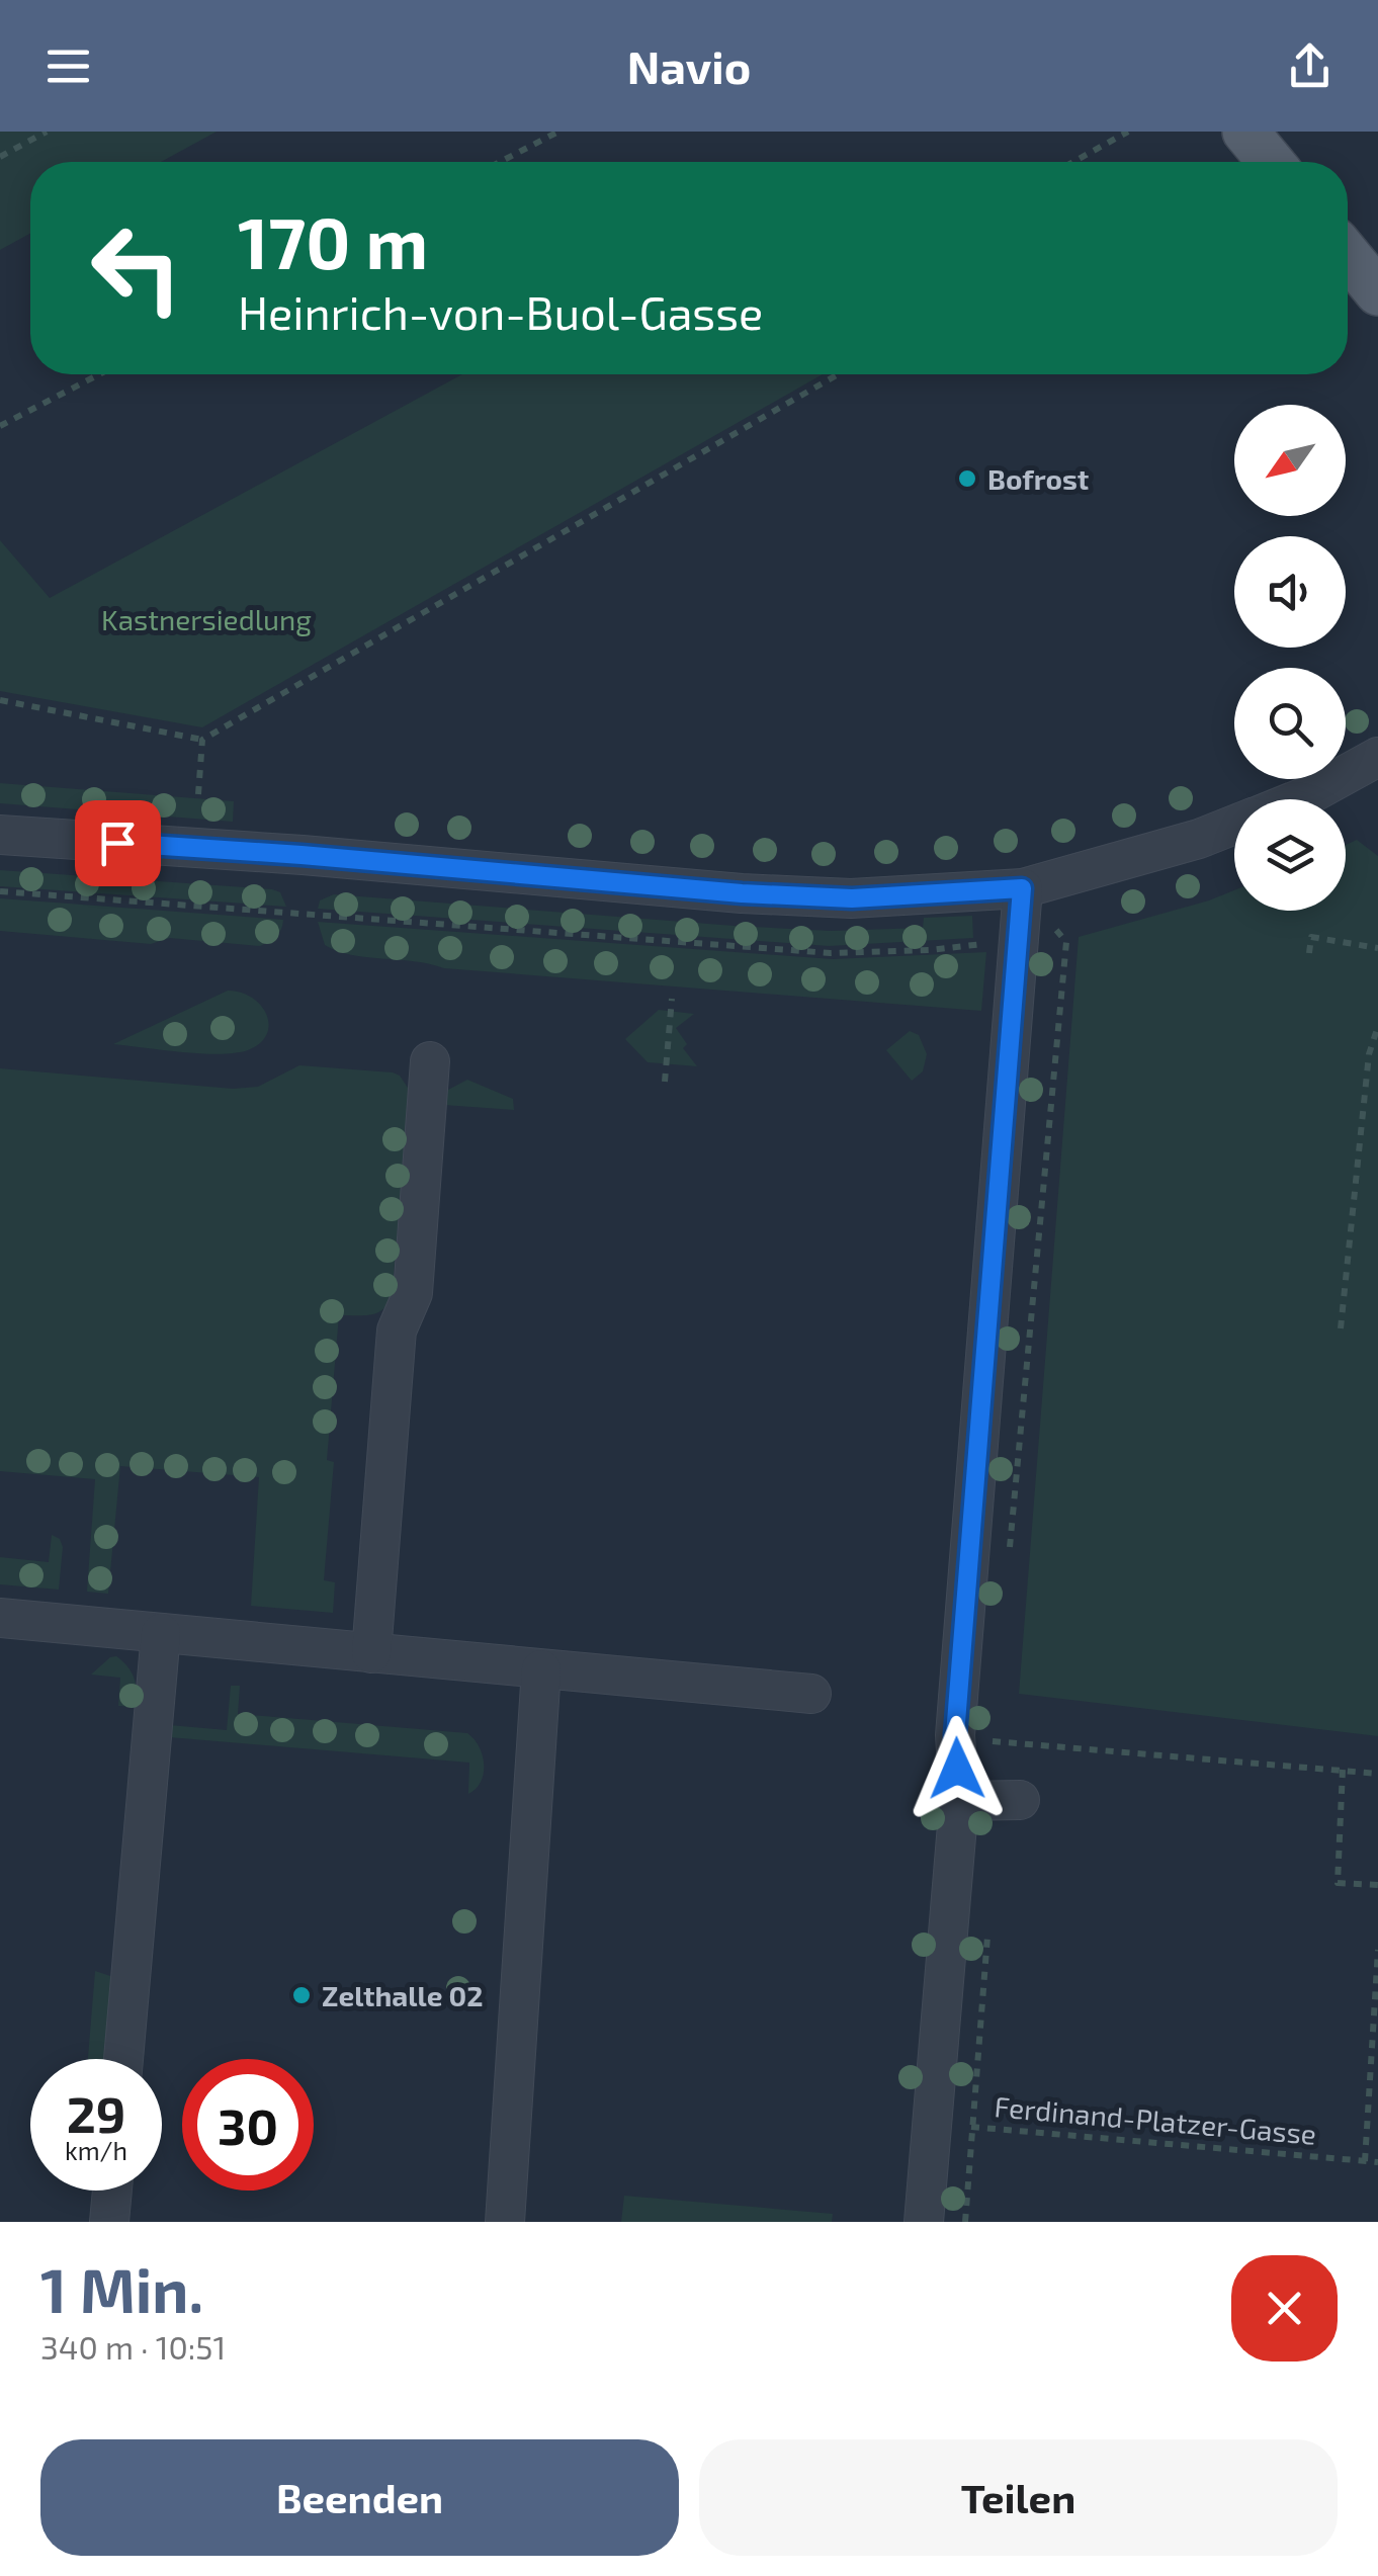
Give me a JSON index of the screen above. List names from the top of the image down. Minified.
{"streets":{"path":["Ferdinand-Platzer-Gasse"]},"parks":["Kastnersiedlung"],"places":["Bofrost","Zelthalle 02"],"north":"bottom left","page":{"header":"Navio","turn":["170 m","Heinrich-von-Buol-Gasse"],"speed":"29 km/h","limit":"30","heading":["1 Min.","340 m · 10:51"],"buttons":["Beenden","Teilen"]}}
